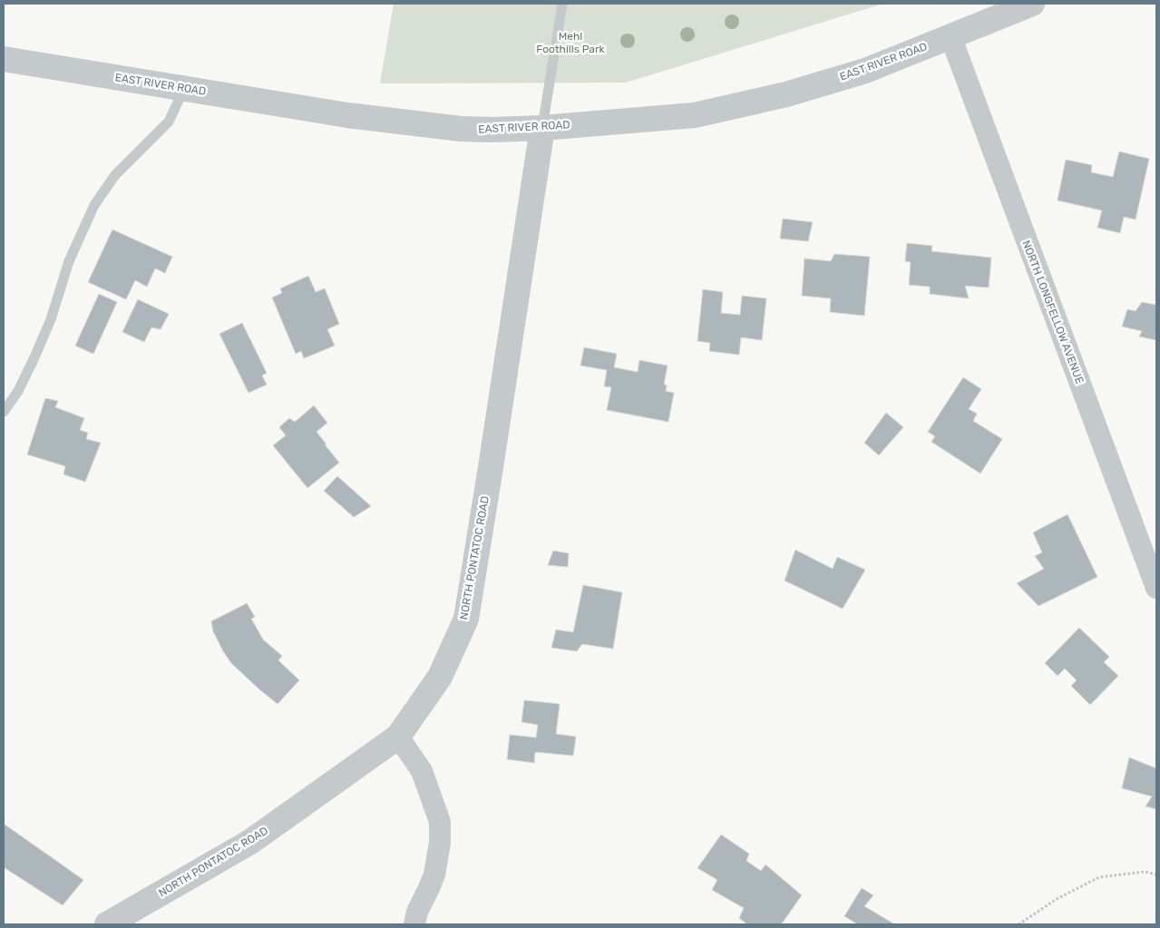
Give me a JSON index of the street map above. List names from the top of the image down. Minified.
{"streets":{"street":["EAST RIVER ROAD","NORTH LONGFELLOW AVENUE","NORTH PONTATOC ROAD"]},"crossings":[["EAST RIVER ROAD","NORTH LONGFELLOW AVENUE"],["EAST RIVER ROAD","NORTH PONTATOC ROAD"]],"parks":["Mehl Foothills Park"]}
